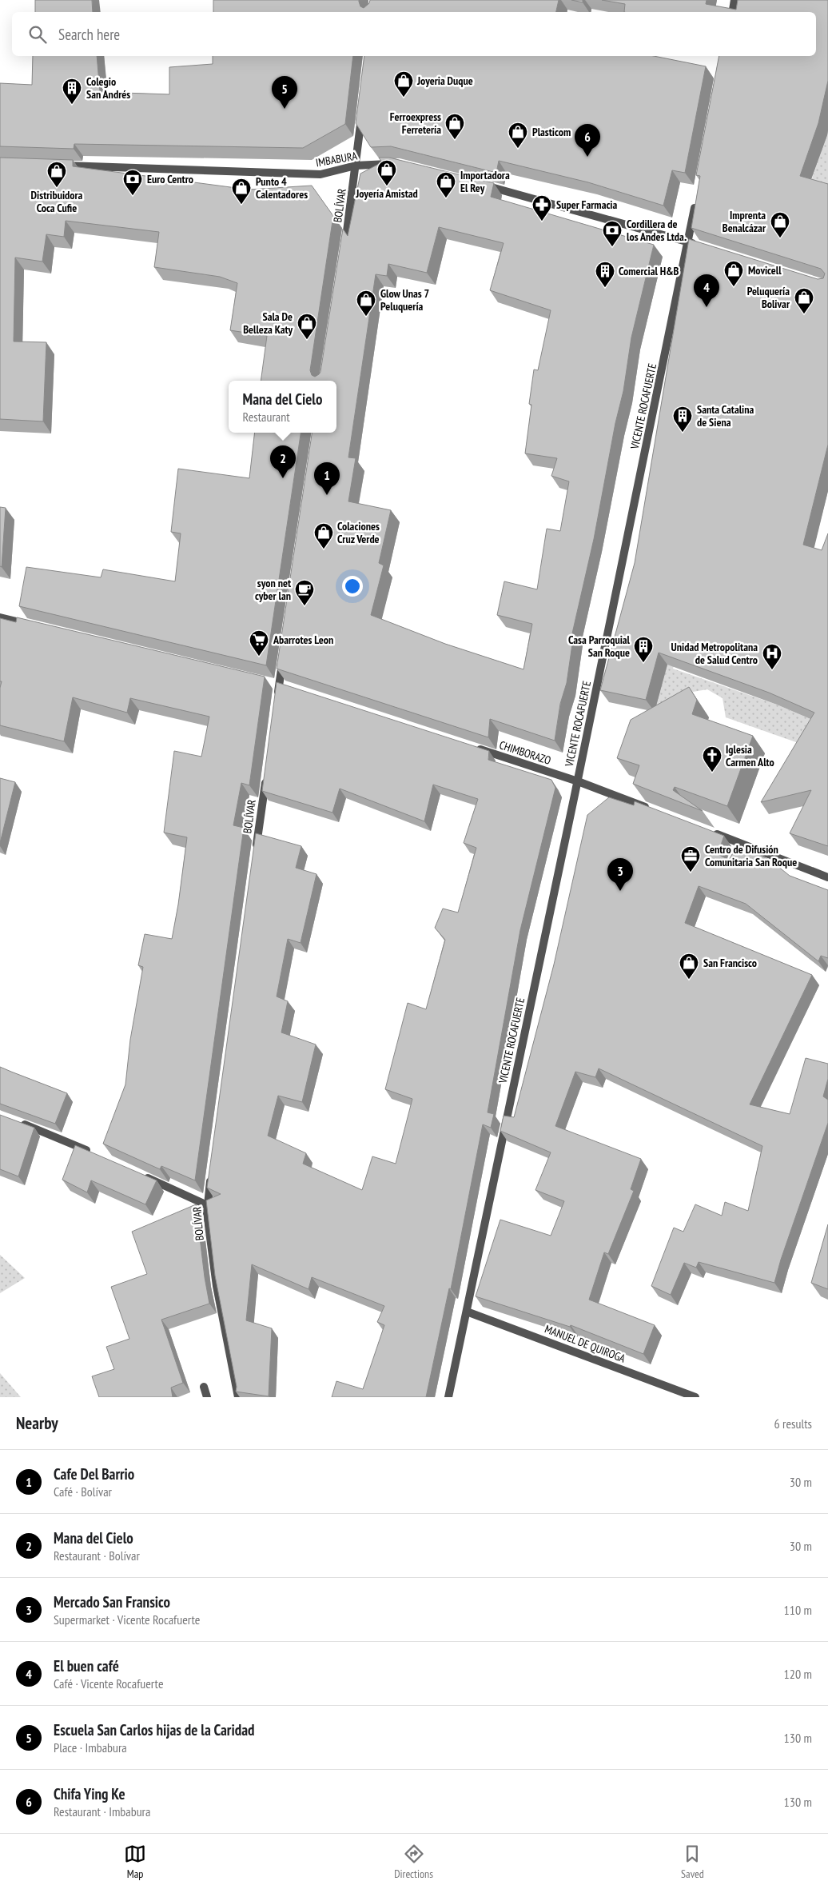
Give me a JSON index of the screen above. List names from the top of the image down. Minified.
{"streets":{"street":["IMBABURA","BOLÍVAR","VICENTE ROCAFUERTE","CHIMBORAZO","MANUEL DE QUIROGA"]},"crossings":[["IMBABURA","BOLÍVAR"],["VICENTE ROCAFUERTE","CHIMBORAZO"],["VICENTE ROCAFUERTE","MANUEL DE QUIROGA"]],"places":{"shop":["Joyeria Duque","Ferroexpress Ferretería","Plasticom","Joyería Amistad","Distribuidora Coca Cufie","Importadora El Rey","Punto 4 Calentadores","Imprenta Benalcázar","Movicell","Peluquería Bolivar","Glow Unas 7 Peluquería","Sala De Belleza Katy","Colaciones Cruz Verde","San Francisco"],"building":["Colegio San Andrés","Comercial H&B","Santa Catalina de Siena","Casa Parroquial San Roque"],"bank":["Euro Centro","Cordillera de los Andes Ltda."],"pharmacy":["Super Farmacia"],"cafe":["syon net cyber lan"],"supermarket":["Abarrotes Leon"],"hospital":["Unidad Metropolitana de Salud Centro"],"church":["Iglesia Carmen Alto"],"office":["Centro de Difusión Comunitaria San Roque"]},"page":{"search":"Search here","pins":["5","6","4","2","1","3"],"popup":["Mana del Cielo","Restaurant"],"heading":["Nearby","6 results"],"list":[{"mark":"1","name":"Cafe Del Barrio","note":"Café · Bolívar","value":"30 m"},{"mark":"2","name":"Mana del Cielo","note":"Restaurant · Bolívar","value":"30 m"},{"mark":"3","name":"Mercado San Fransico","note":"Supermarket · Vicente Rocafuerte","value":"110 m"},{"mark":"4","name":"El buen café","note":"Café · Vicente Rocafuerte","value":"120 m"},{"mark":"5","name":"Escuela San Carlos hijas de la Caridad","note":"Place · Imbabura","value":"130 m"},{"mark":"6","name":"Chifa Ying Ke","note":"Restaurant · Imbabura","value":"130 m"}],"nav":["Map","Directions","Saved"]}}
